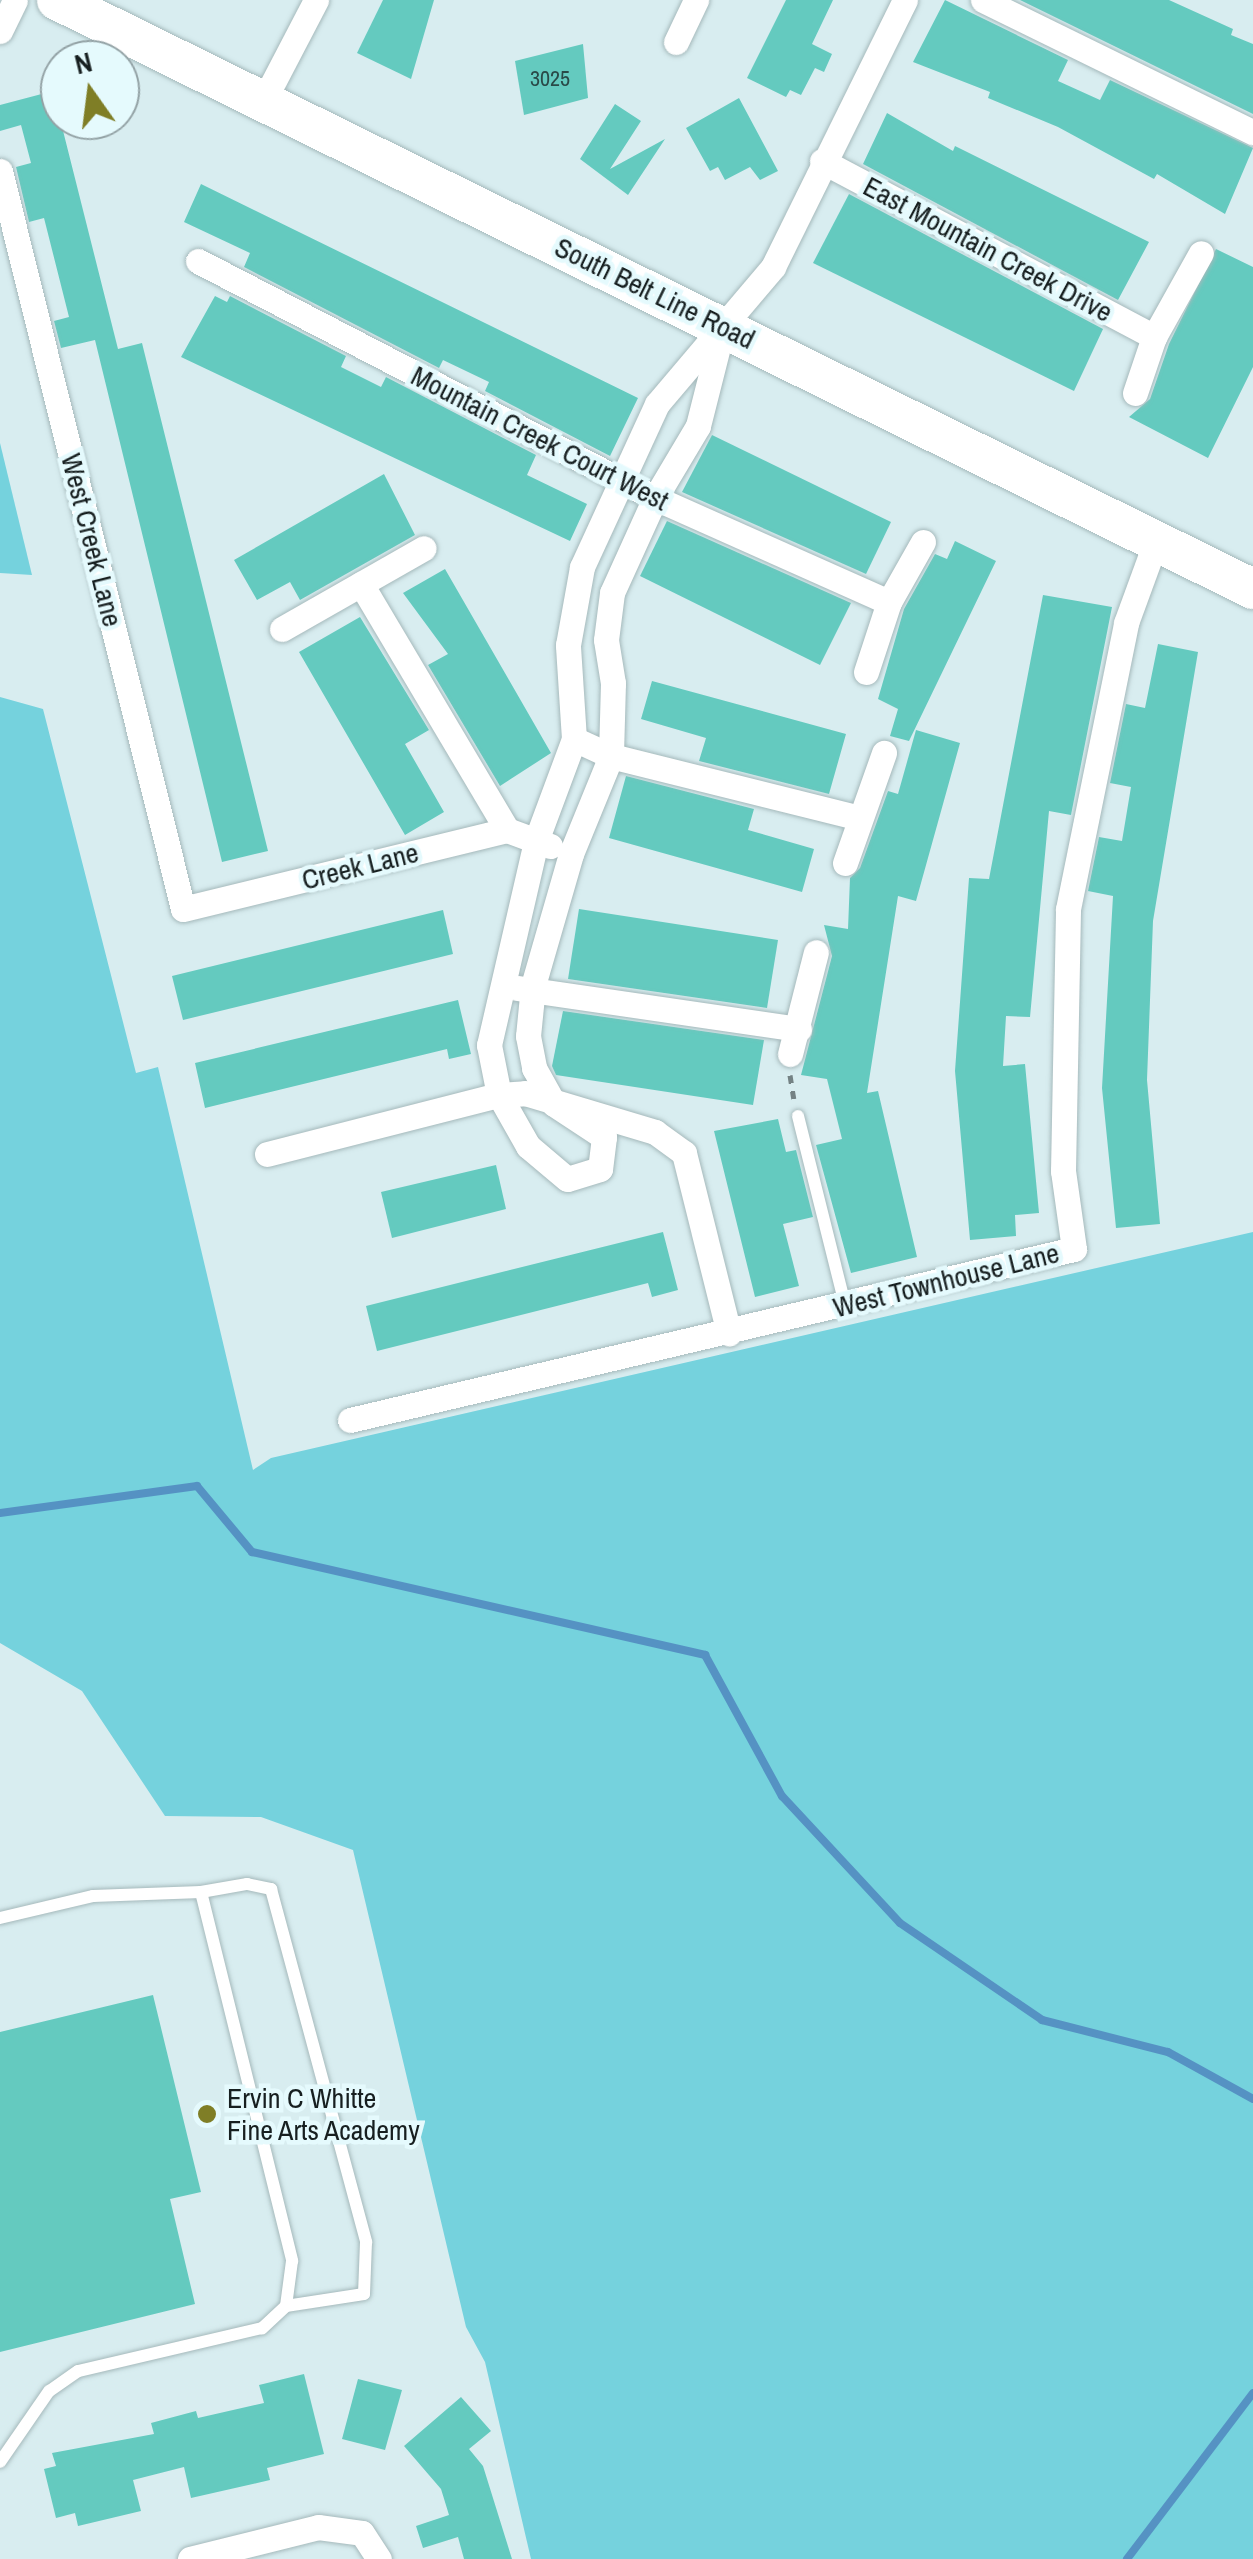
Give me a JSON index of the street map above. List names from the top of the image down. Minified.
{"streets":{"main road":["South Belt Line Road"],"street":["East Mountain Creek Drive","Mountain Creek Court West","West Creek Lane","Creek Lane","West Townhouse Lane"]},"crossings":[["South Belt Line Road","West Townhouse Lane"],["West Creek Lane","Creek Lane"]],"places":["Ervin C Whitte Fine Arts Academy"],"house_numbers":["3025"],"north":"top"}
